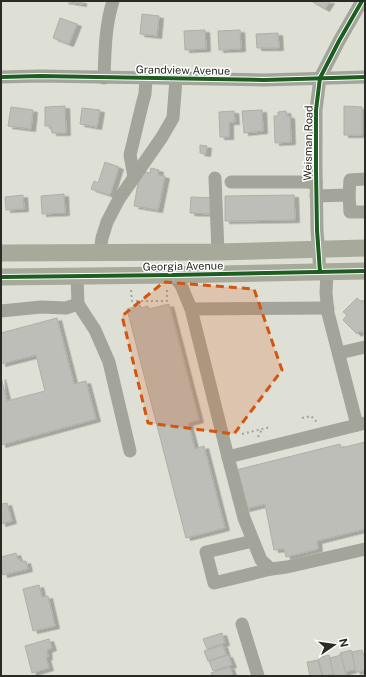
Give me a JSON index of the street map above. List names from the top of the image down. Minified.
{"streets":{"main road":["Georgia Avenue"],"street":["Grandview Avenue","Weisman Road"]},"crossings":[["Grandview Avenue","Weisman Road"],["Weisman Road","Georgia Avenue"]],"north":"right"}
